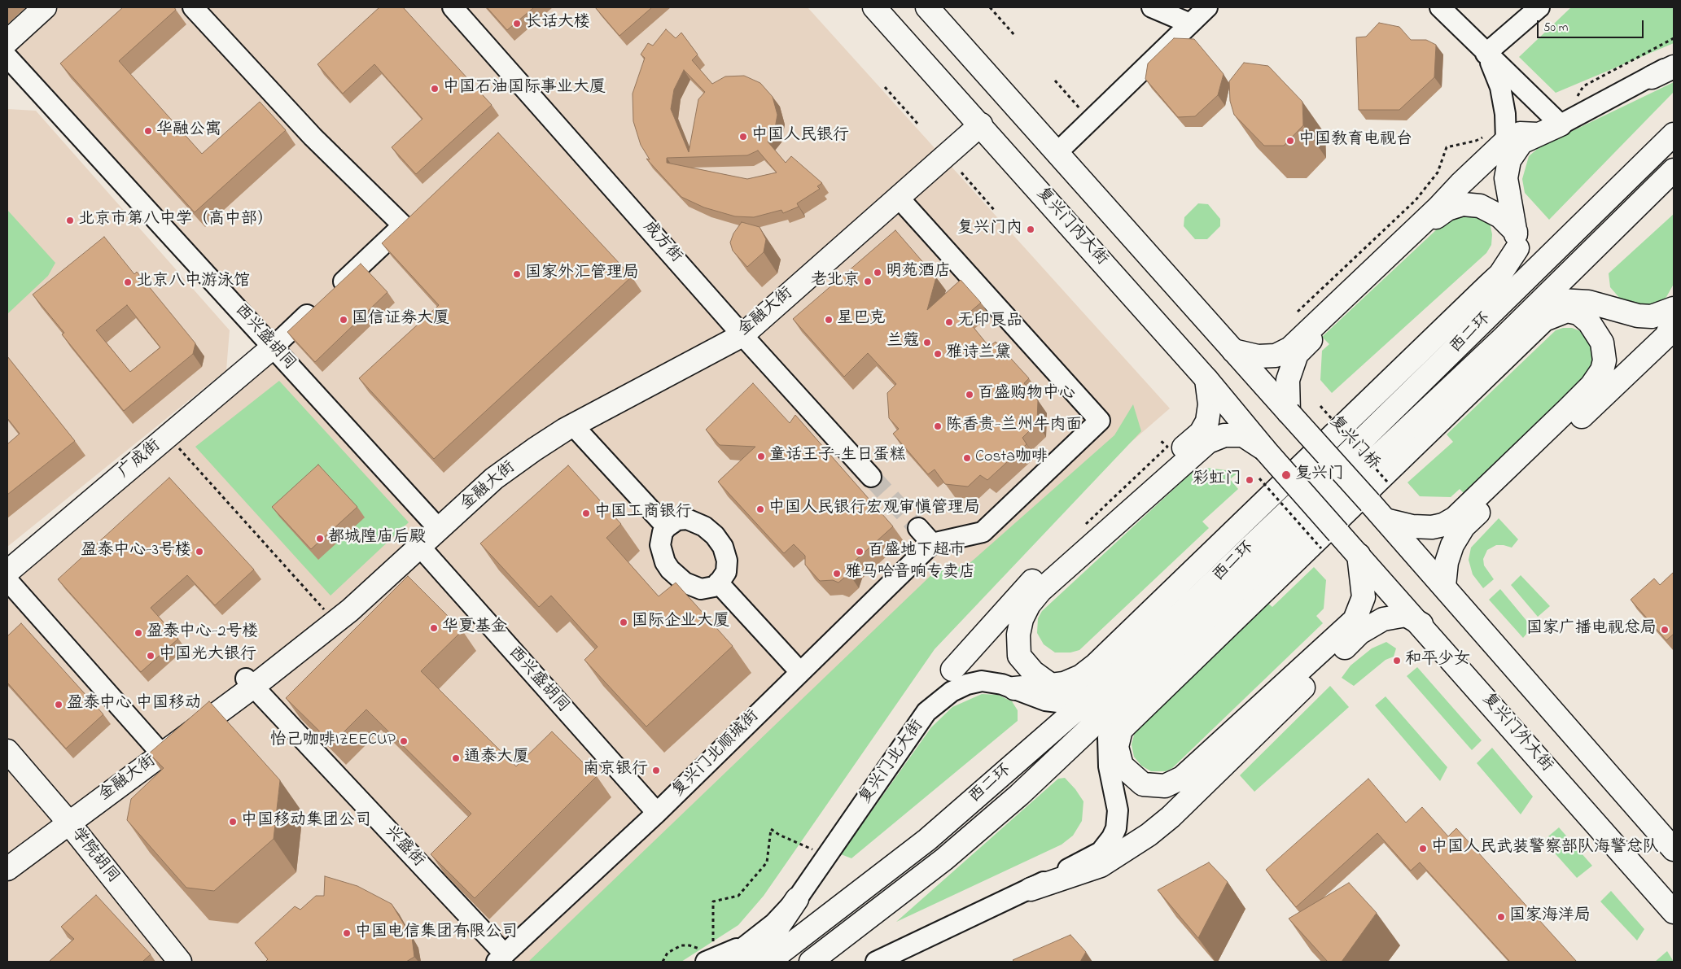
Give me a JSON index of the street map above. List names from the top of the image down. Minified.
{"streets":{"main road":["复兴门内大街","金融大街","西二环","复兴门桥","广成街","复兴门外大街","学院胡同"],"street":["成方街","西兴盛胡同","复兴门北顺城街","复兴门北大街","兴盛街"]},"crossings":[["复兴门内大街","金融大街"],["复兴门内大街","复兴门外大街"],["成方街","金融大街"],["金融大街","西兴盛胡同"],["金融大街","兴盛街"],["金融大街","学院胡同"],["西二环","复兴门北大街"],["西兴盛胡同","广成街"],["西兴盛胡同","复兴门北顺城街"],["复兴门北顺城街","兴盛街"]],"places":["长话大楼","中国石油国际事业大厦","华融公寓","中国人民银行","中国教育电视台","北京市第八中学（高中部）","复兴门内","明苑酒店","国家外汇管理局","老北京","北京八中游泳馆","国信证券大厦","星巴克","无印良品","兰蔻","雅诗兰黛","百盛购物中心","陈香贵-兰州牛肉面","童话王子-生日蛋糕","Costa咖啡","复兴门","彩虹门","中国人民银行宏观审慎管理局","中国工商银行","都城隍庙后殿","盈泰中心-3号楼","百盛地下超市","雅马哈音响专卖店","国际企业大厦","华夏基金","国家广播电视总局","盈泰中心-2号楼","中国光大银行","和平少女","盈泰中心 中国移动","怡己咖啡IZEECUP","通泰大厦","南京银行","中国移动集团公司","中国人民武装警察部队海警总队","国家海洋局","中国电信集团有限公司"],"scale_bar":"50 m"}
